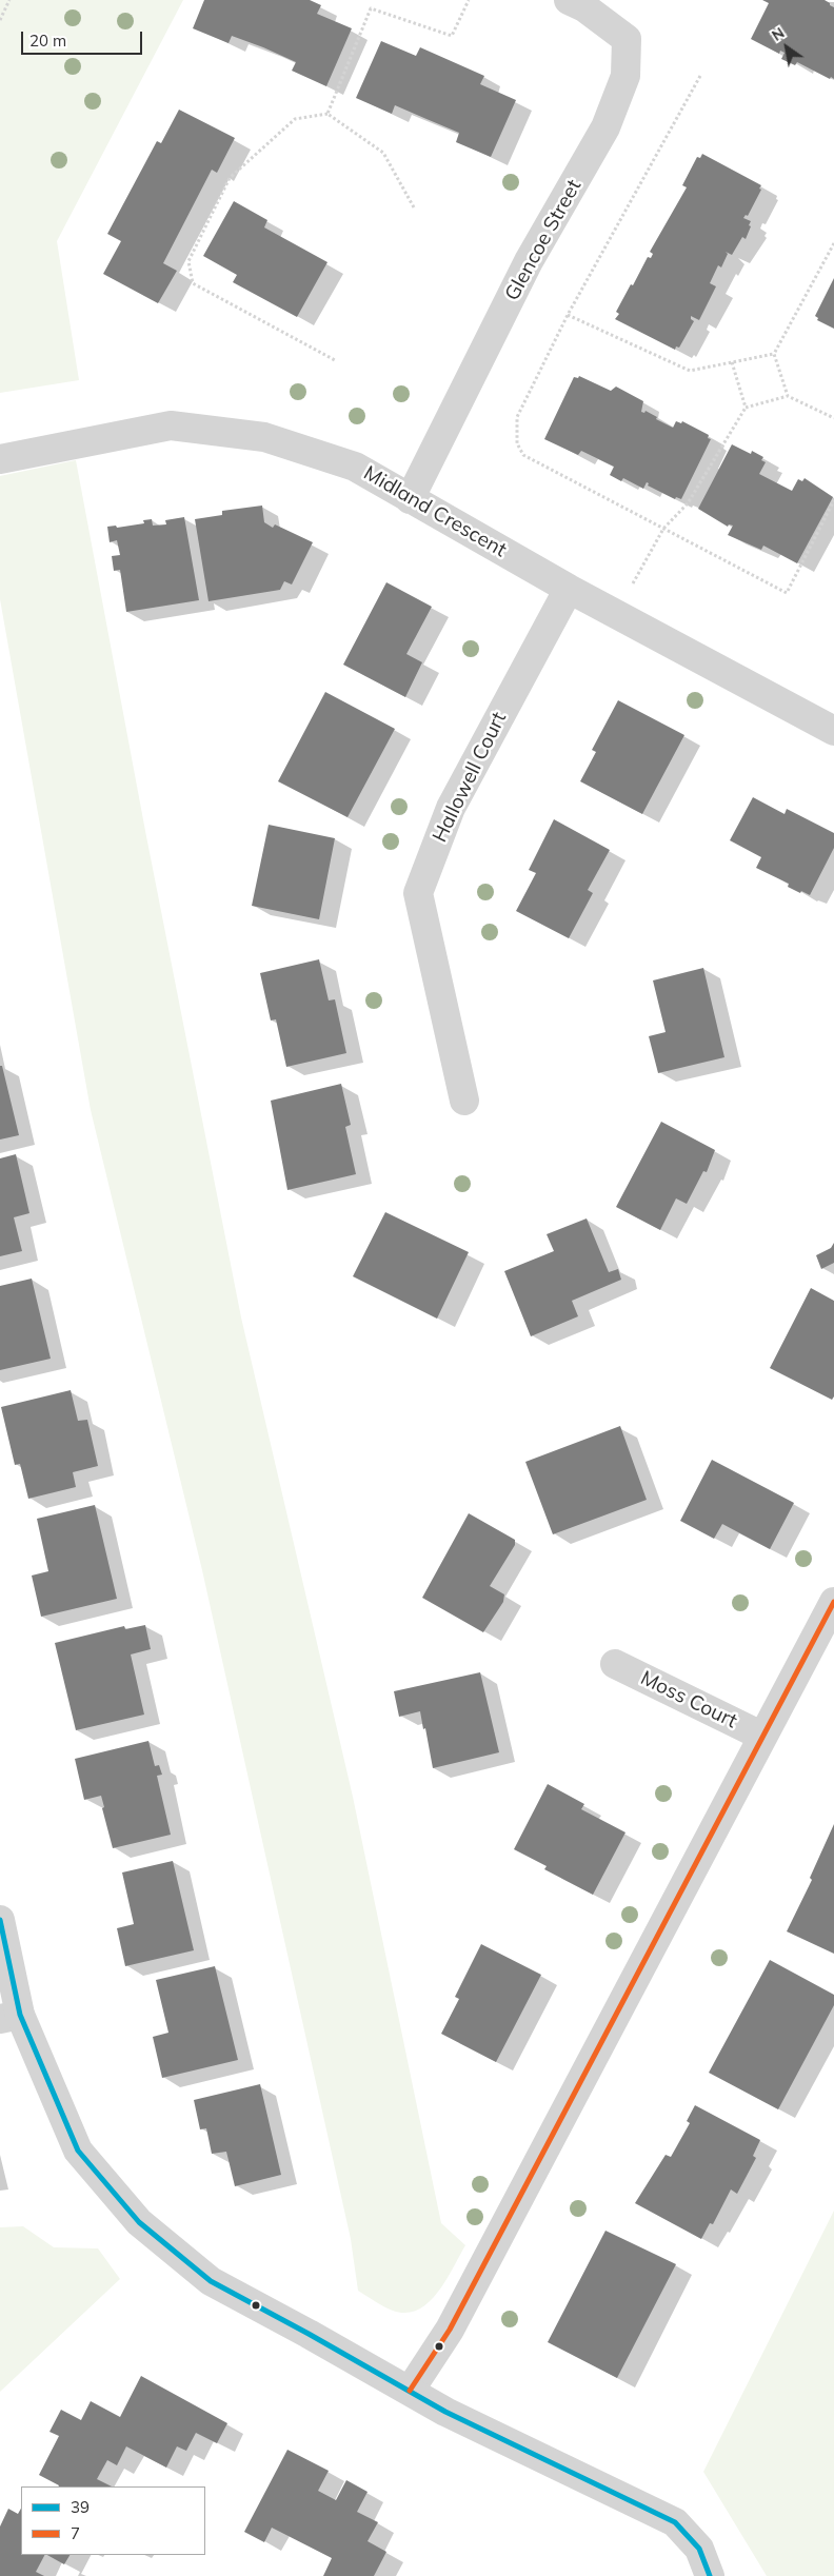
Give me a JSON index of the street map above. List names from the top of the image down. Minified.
{"streets":{"street":["Glencoe Street","Midland Crescent","Hallowell Court","Moss Court"]},"crossings":[["Glencoe Street","Midland Crescent"],["Midland Crescent","Hallowell Court"]],"lines":["transit line 7","transit line 39"],"legend":["39","7"],"scale_bar":"20 m","north":"top left"}
